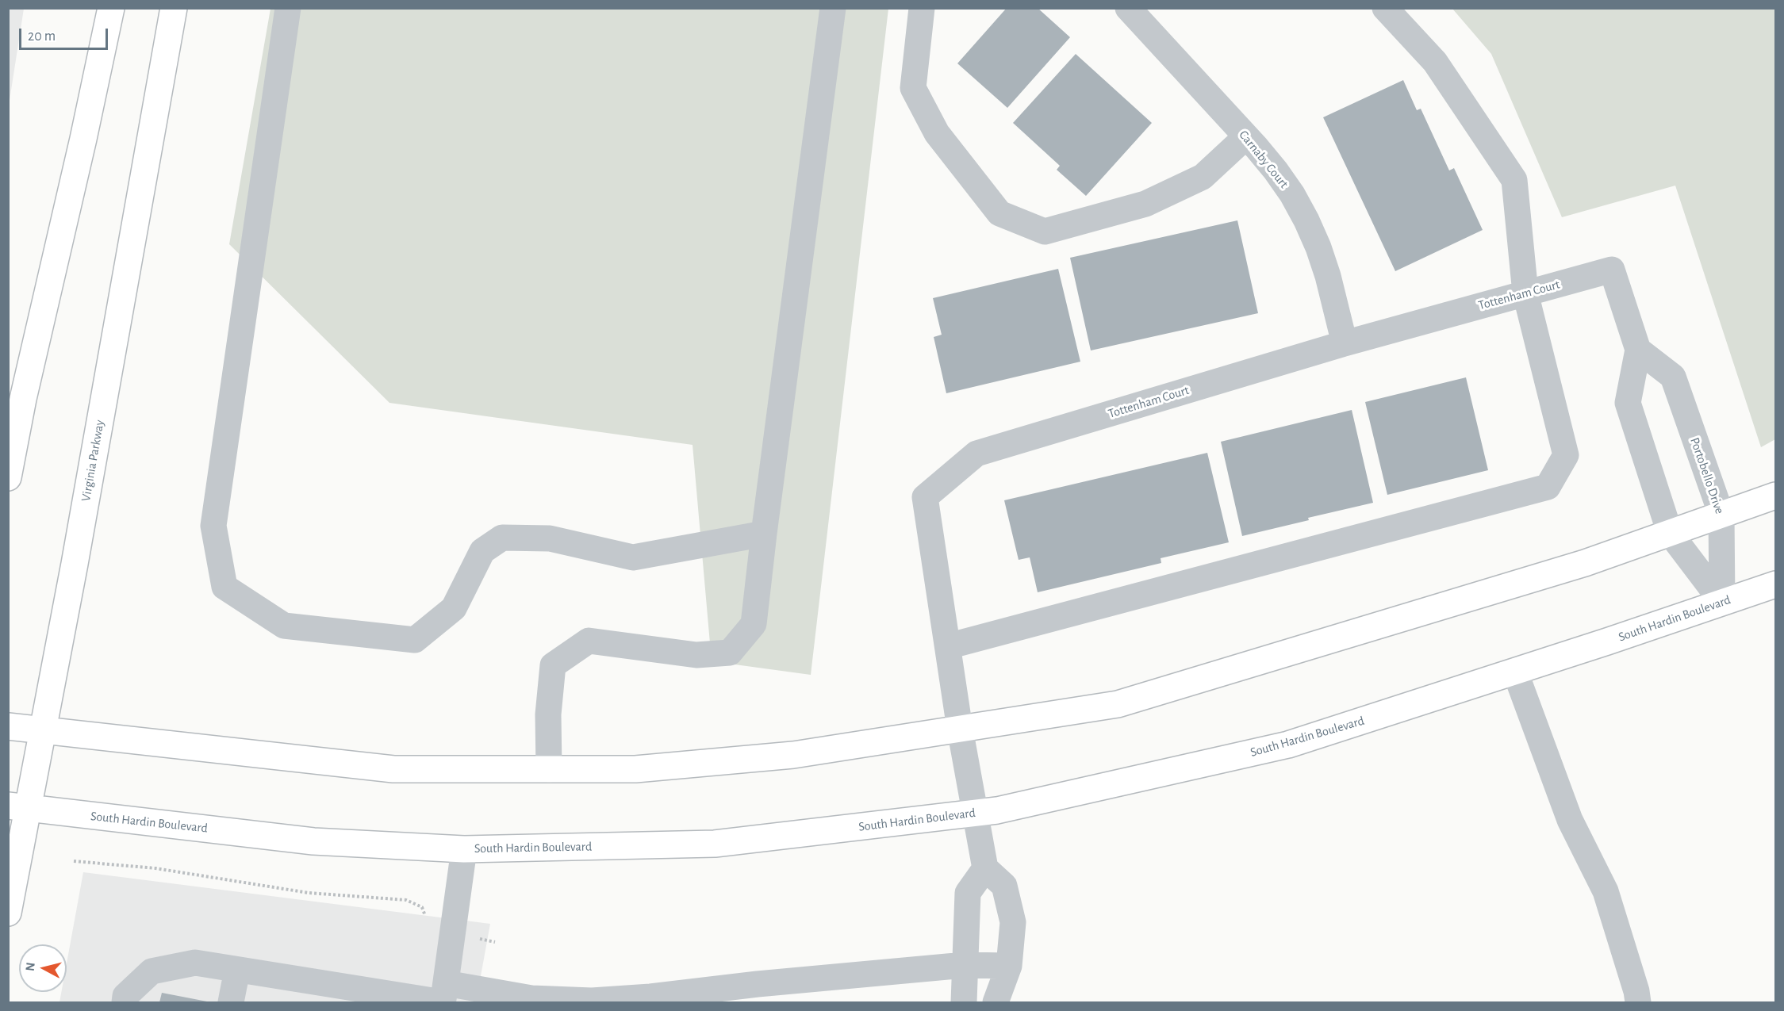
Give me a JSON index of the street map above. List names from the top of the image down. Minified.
{"streets":{"main road":["Virginia Parkway","South Hardin Boulevard"],"street":["Carnaby Court","Tottenham Court","Portobello Drive"]},"crossings":[["Carnaby Court","Tottenham Court"],["Tottenham Court","Portobello Drive"],["Tottenham Court","South Hardin Boulevard"],["Virginia Parkway","South Hardin Boulevard"],["Portobello Drive","South Hardin Boulevard"]],"scale_bar":"20 m","north":"left"}
